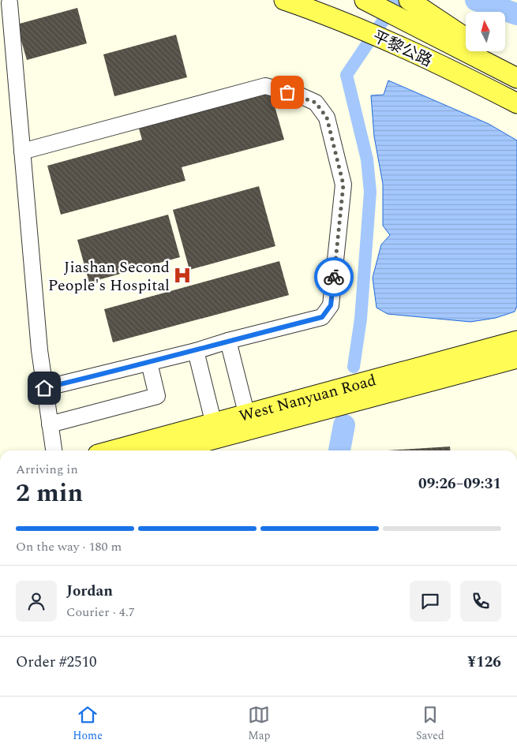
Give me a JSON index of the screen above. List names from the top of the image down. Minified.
{"streets":{"main road":["平黎公路","West Nanyuan Road"]},"places":{"hospital":["Jiashan Second People's Hospital"]},"north":"top","page":{"heading":["2 min","Arriving in","09:26–09:31"],"panel":["Jordan","Courier · 4.7","Order #2510","¥126"],"bar":"On the way · 180 m","tabs":["Home","Map","Saved"]}}
